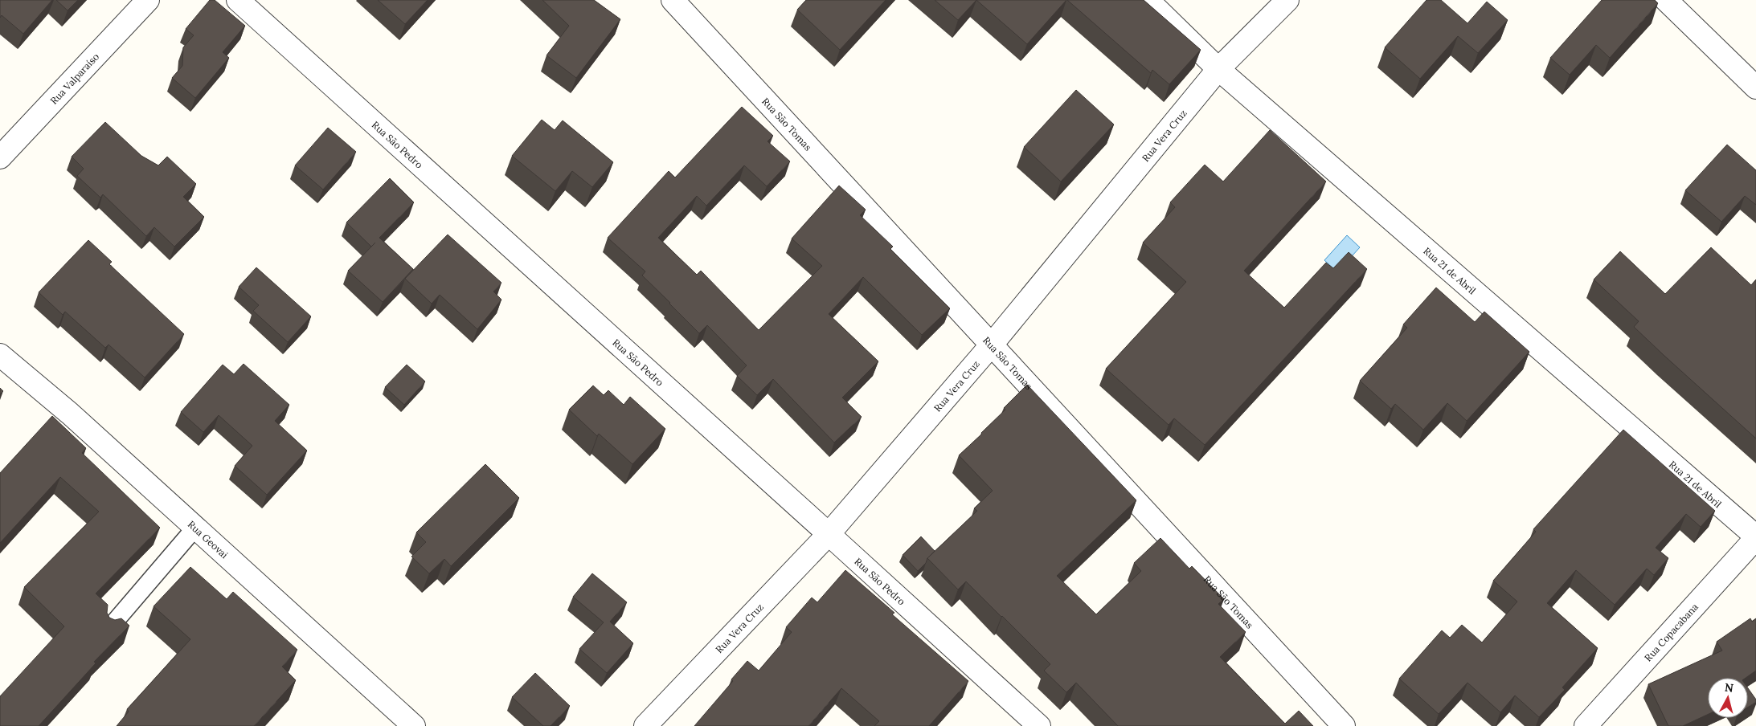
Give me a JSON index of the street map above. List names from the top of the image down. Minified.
{"streets":{"street":["Rua Valparaíso","Rua São Tomas","Rua Vera Cruz","Rua São Pedro","Rua 21 de Abril","Rua Geovai","Rua Copacabana"]},"crossings":[["Rua São Tomas","Rua Vera Cruz"],["Rua Vera Cruz","Rua São Pedro"],["Rua Vera Cruz","Rua 21 de Abril"],["Rua 21 de Abril","Rua Copacabana"]],"north":"top"}
